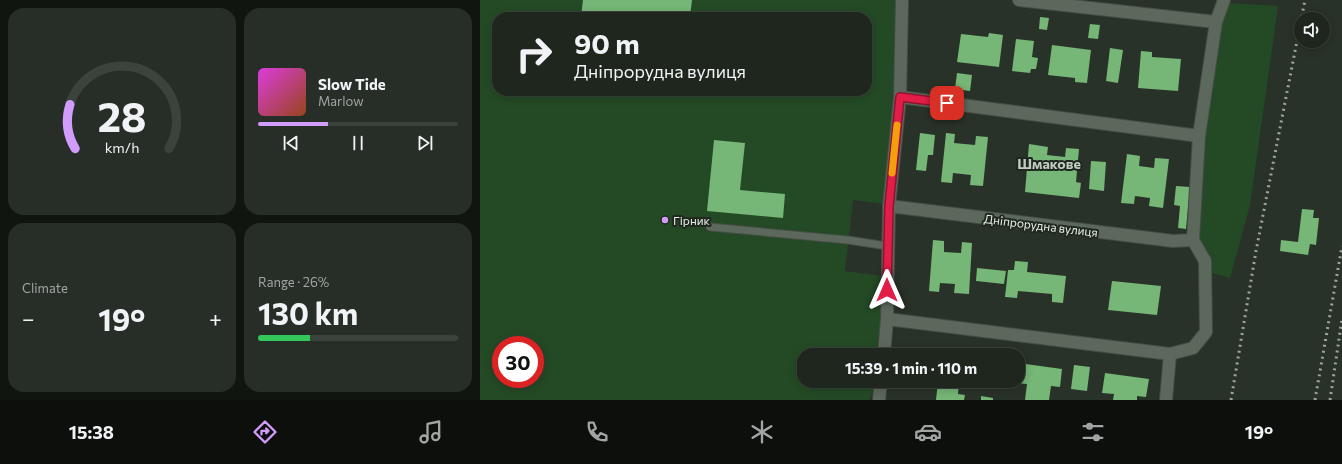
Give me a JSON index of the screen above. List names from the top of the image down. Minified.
{"streets":{"street":["Дніпрорудна вулиця"]},"districts":["Шмакове"],"places":["Гірник"],"page":{"turn":["90 m","Дніпрорудна вулиця"],"song":["Slow Tide","Marlow"],"tile":["Climate",["Range · 26%","130 km"]],"heat":["−","19°","+"],"limit":"30","trip":"15:39 · 1 min · 110 m","tabs":["15:38","19°"],"gauge":["28","km/h"]}}
